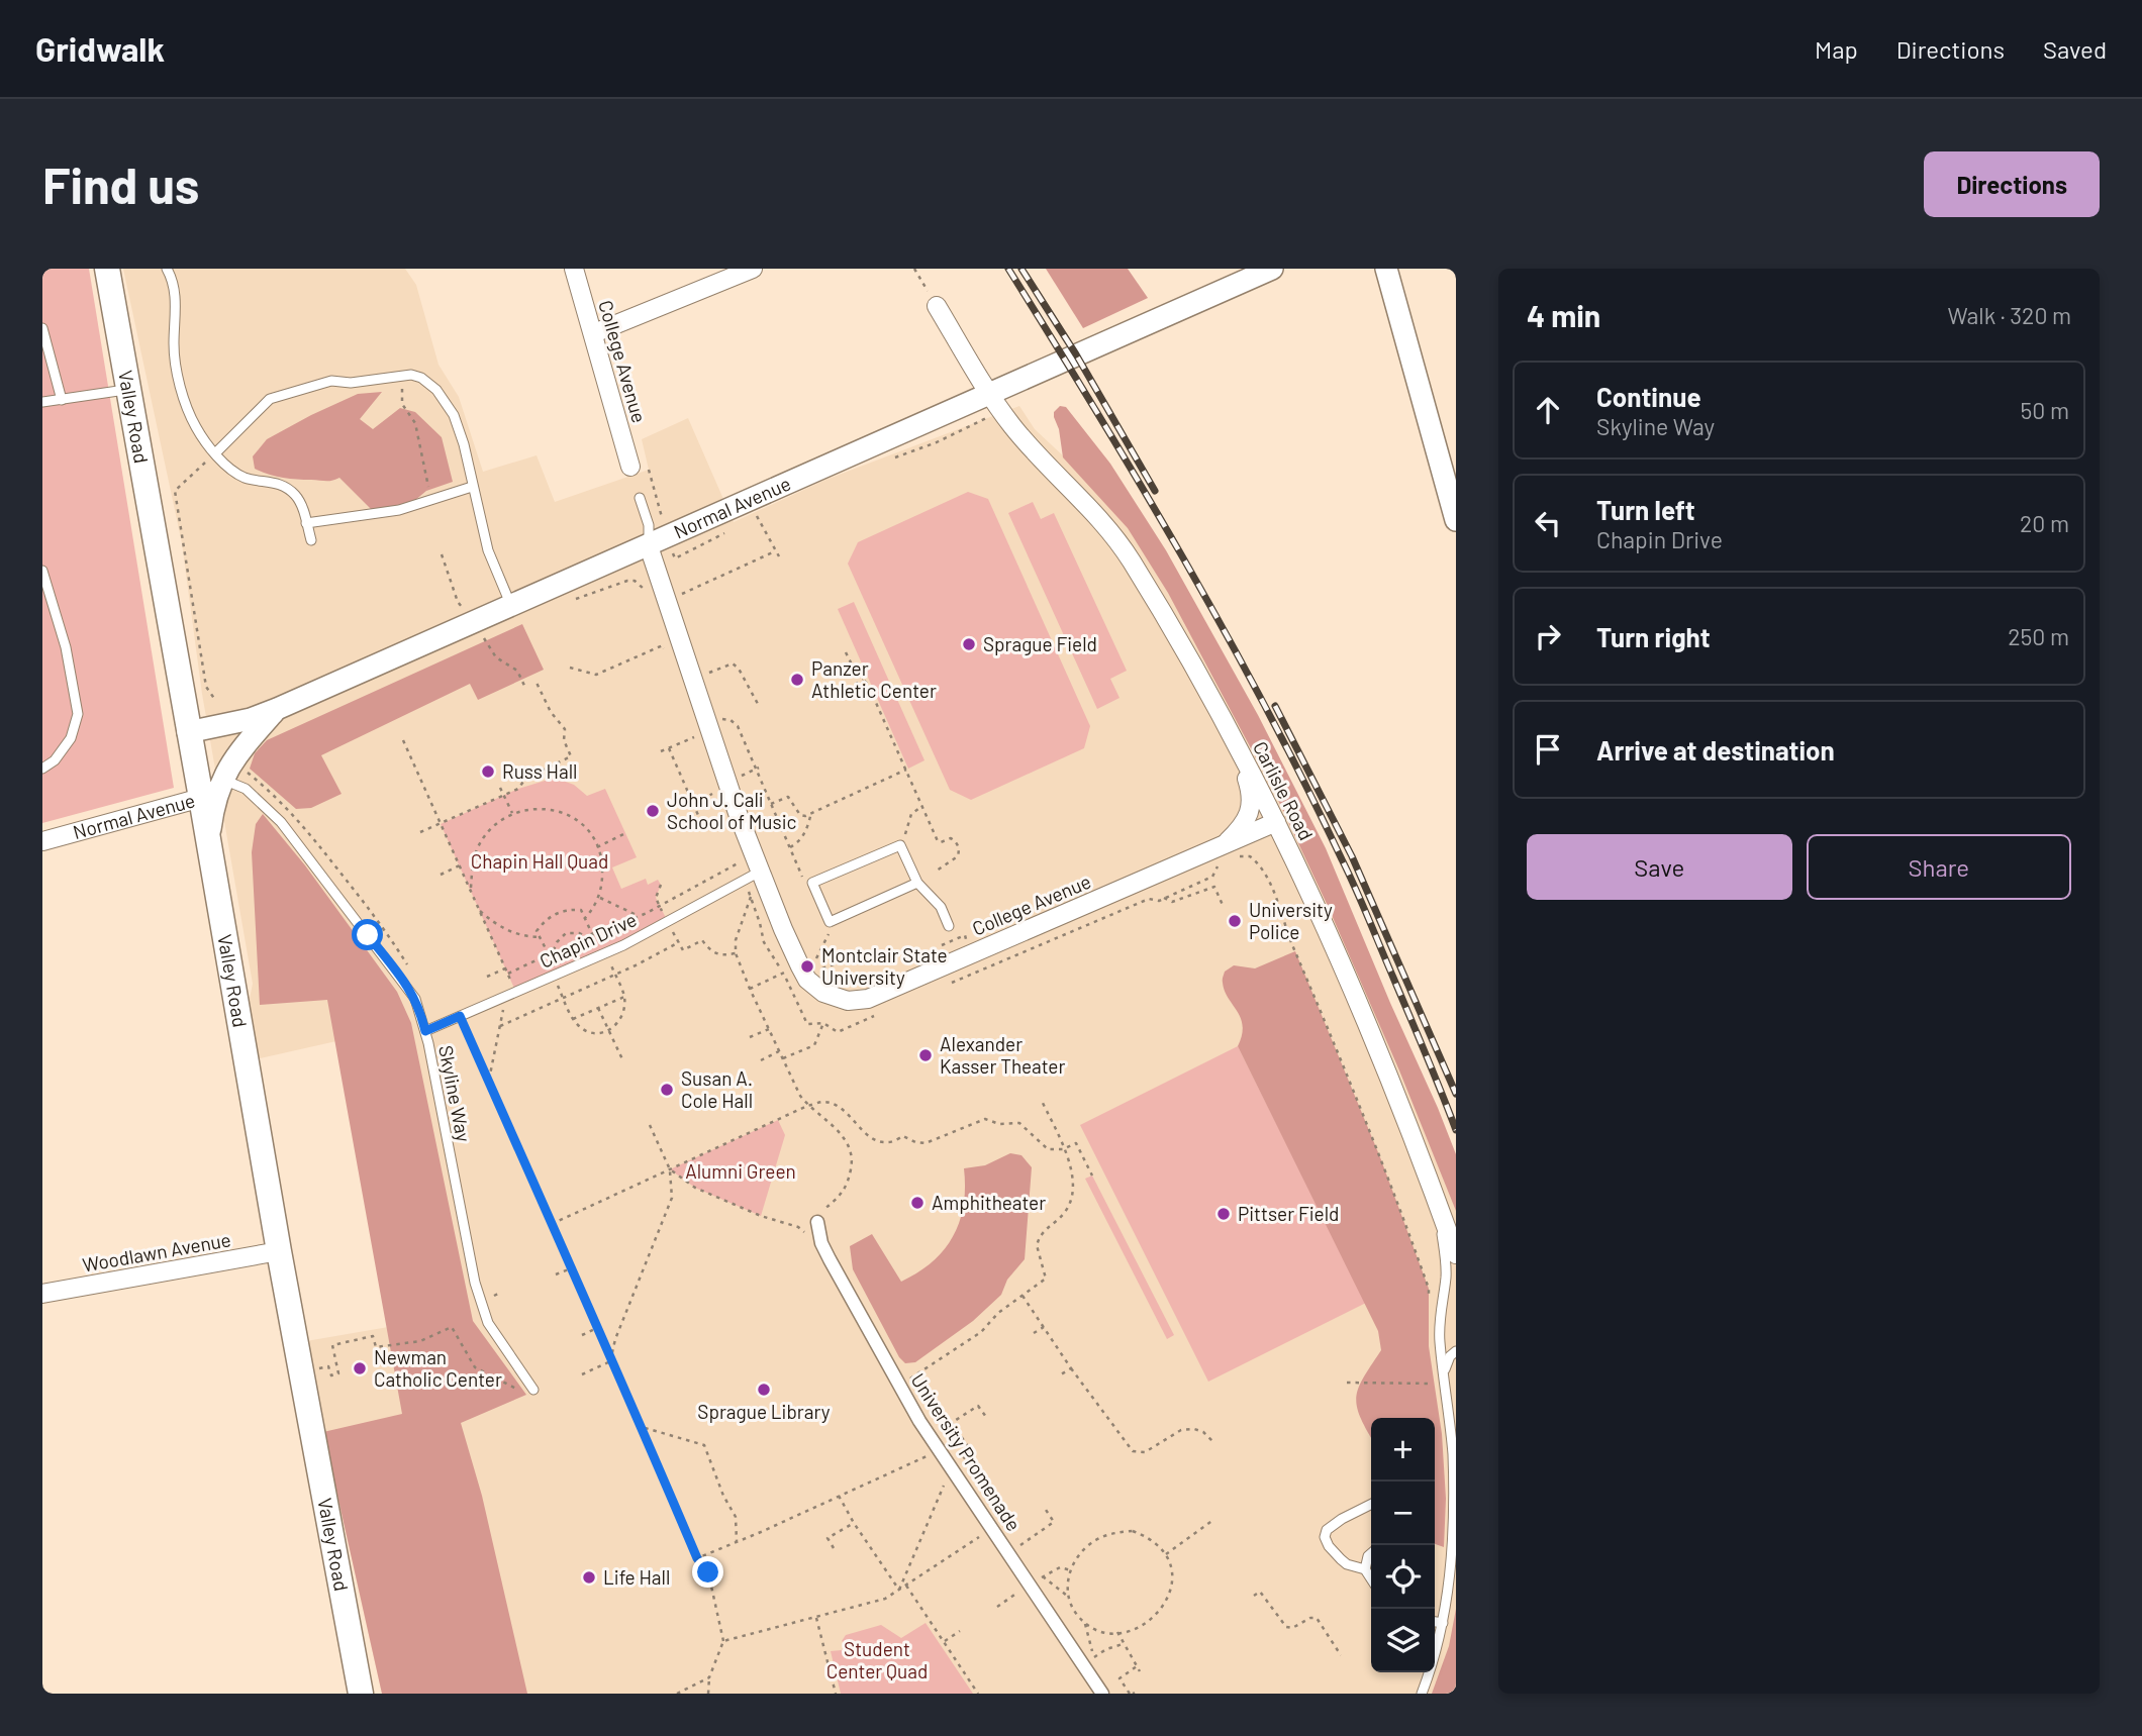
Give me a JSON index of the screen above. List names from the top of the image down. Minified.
{"streets":{"main road":["Valley Road"],"street":["College Avenue","Normal Avenue","Carlisle Road","Woodlawn Avenue","University Promenade"],"lane":["Chapin Drive","Skyline Way"]},"crossings":[["College Avenue","Normal Avenue"],["College Avenue","Carlisle Road"],["College Avenue","Chapin Drive"],["Valley Road","Normal Avenue"],["Valley Road","Woodlawn Avenue"],["Normal Avenue","Carlisle Road"],["Normal Avenue","Skyline Way"],["Chapin Drive","Skyline Way"]],"parks":["Chapin Hall Quad","Alumni Green","Student Center Quad"],"places":["Sprague Field","Panzer Athletic Center","Russ Hall","John J. Cali School of Music","University Police","Montclair State University","Alexander Kasser Theater","Susan A. Cole Hall","Amphitheater","Pittser Field","Newman Catholic Center","Sprague Library","Life Hall"],"page":{"header":"Gridwalk","nav":["Map","Directions","Saved"],"buttons":["Directions",["Save","Share"]],"title":"Find us","heading":["4 min","Walk · 320 m"],"list":[["Continue","Skyline Way","50 m"],["Turn left","Chapin Drive","20 m"],["Turn right","250 m"],"Arrive at destination"],"map_buttons":["+","−"]}}
